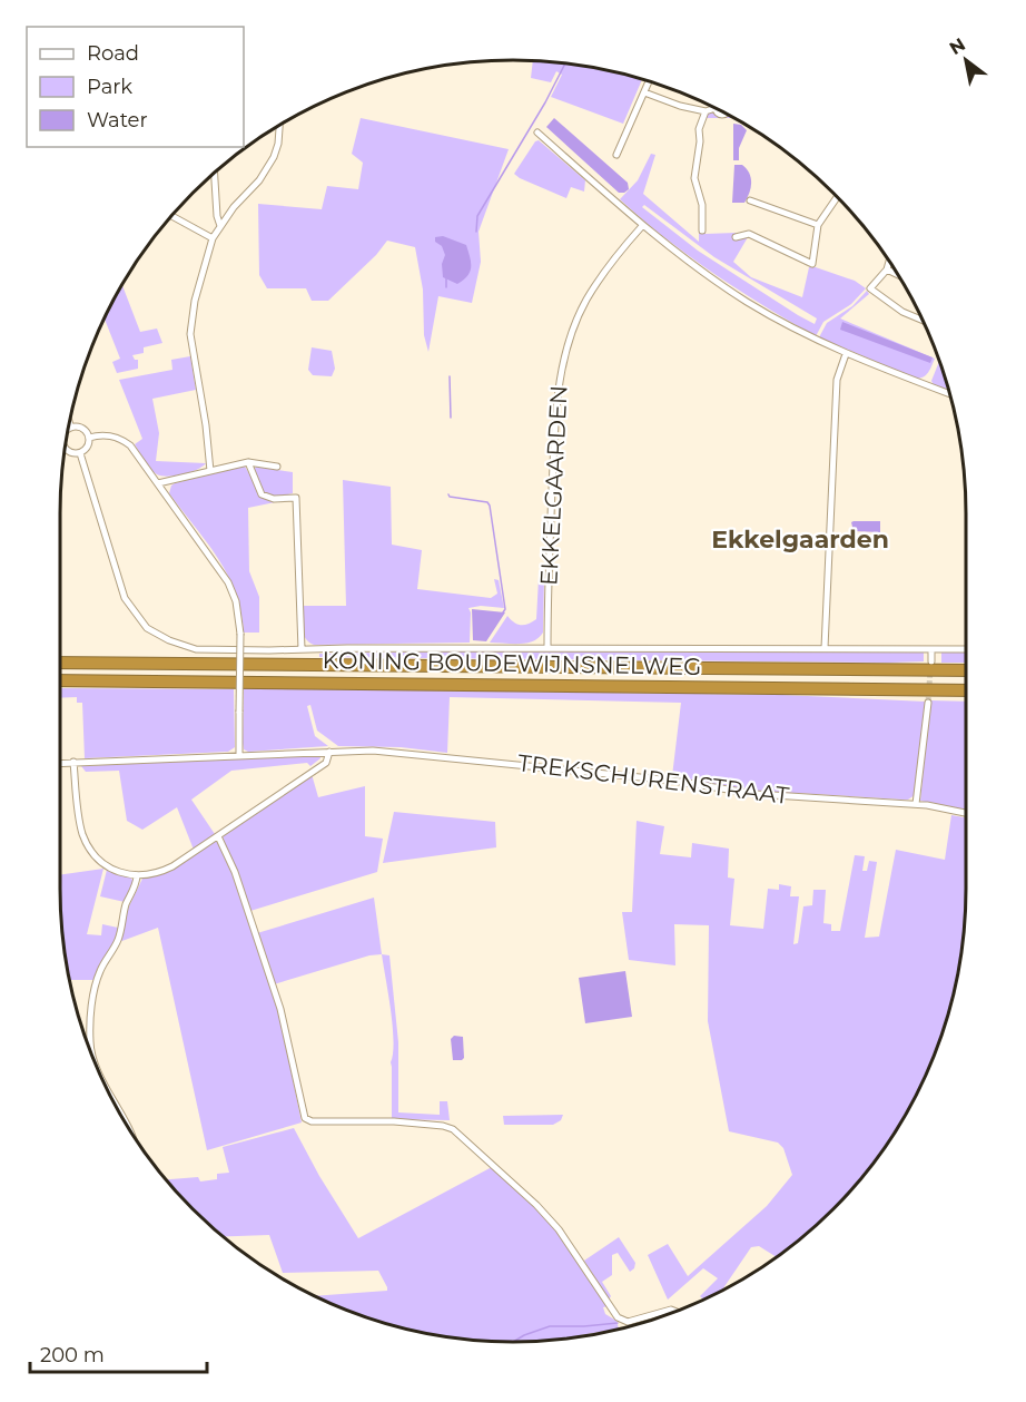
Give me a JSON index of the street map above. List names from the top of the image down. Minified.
{"streets":{"highway":["KONING BOUDEWIJNSNELWEG"],"street":["EKKELGAARDEN","TREKSCHURENSTRAAT"]},"districts":["Ekkelgaarden"],"legend":["Road","Park","Water"],"scale_bar":"200 m","north":"top left"}
